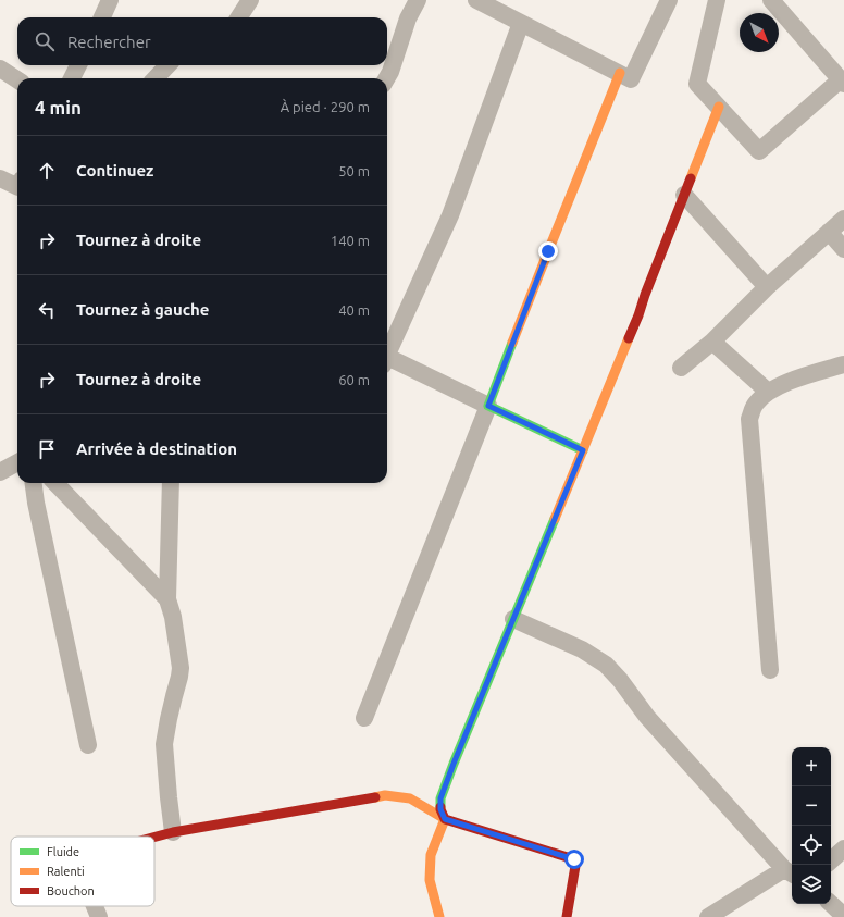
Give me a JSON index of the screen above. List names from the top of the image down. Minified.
{"legend":["Fluide","Ralenti","Bouchon"],"north":"bottom right","page":{"search":"Rechercher","heading":["4 min","À pied · 290 m"],"list":[["Continuez","50 m"],["Tournez à droite","140 m"],["Tournez à gauche","40 m"],["Tournez à droite","60 m"],"Arrivée à destination"],"map_buttons":["+","−"]}}
